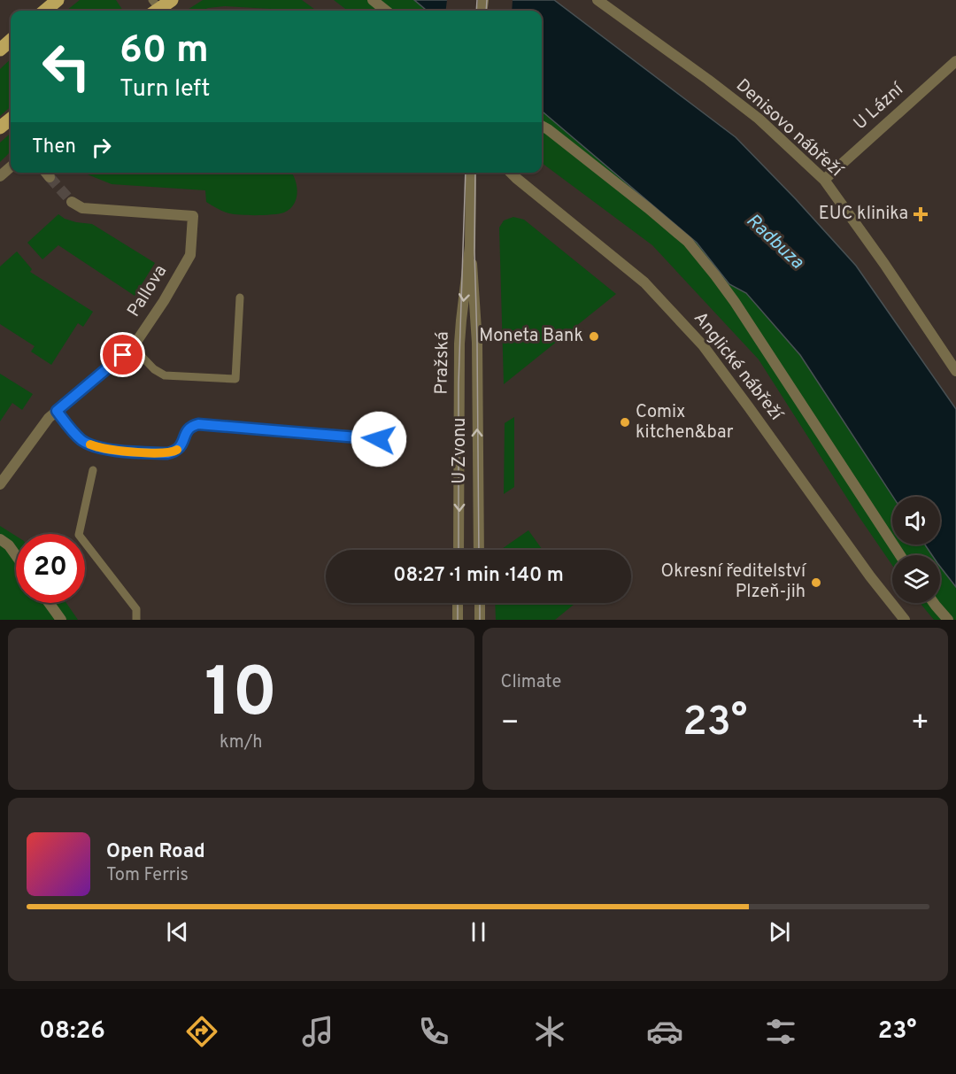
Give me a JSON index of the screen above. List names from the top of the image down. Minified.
{"streets":{"street":["U Lázní","Denisovo nábřeží","Pallova","Pražská","Anglické nábřeží","U Zvonu"]},"crossings":[["U Lázní","Denisovo nábřeží"],["Pražská","U Zvonu"]],"one_way":["Pražská","U Zvonu"],"water":["Radbuza"],"places":{"health":["EUC klinika"],"other":["Moneta Bank","Comix kitchen&bar","Okresní ředitelství Plzeň-jih"]},"page":{"turn":["60 m","Turn left"],"then":"Then","limit":"20","trip":"08:27 · 1 min · 140 m","tile":[["10","km/h"],"Climate"],"heat":["−","23°","+"],"song":["Open Road","Tom Ferris"],"tabs":["08:26","23°"]}}
